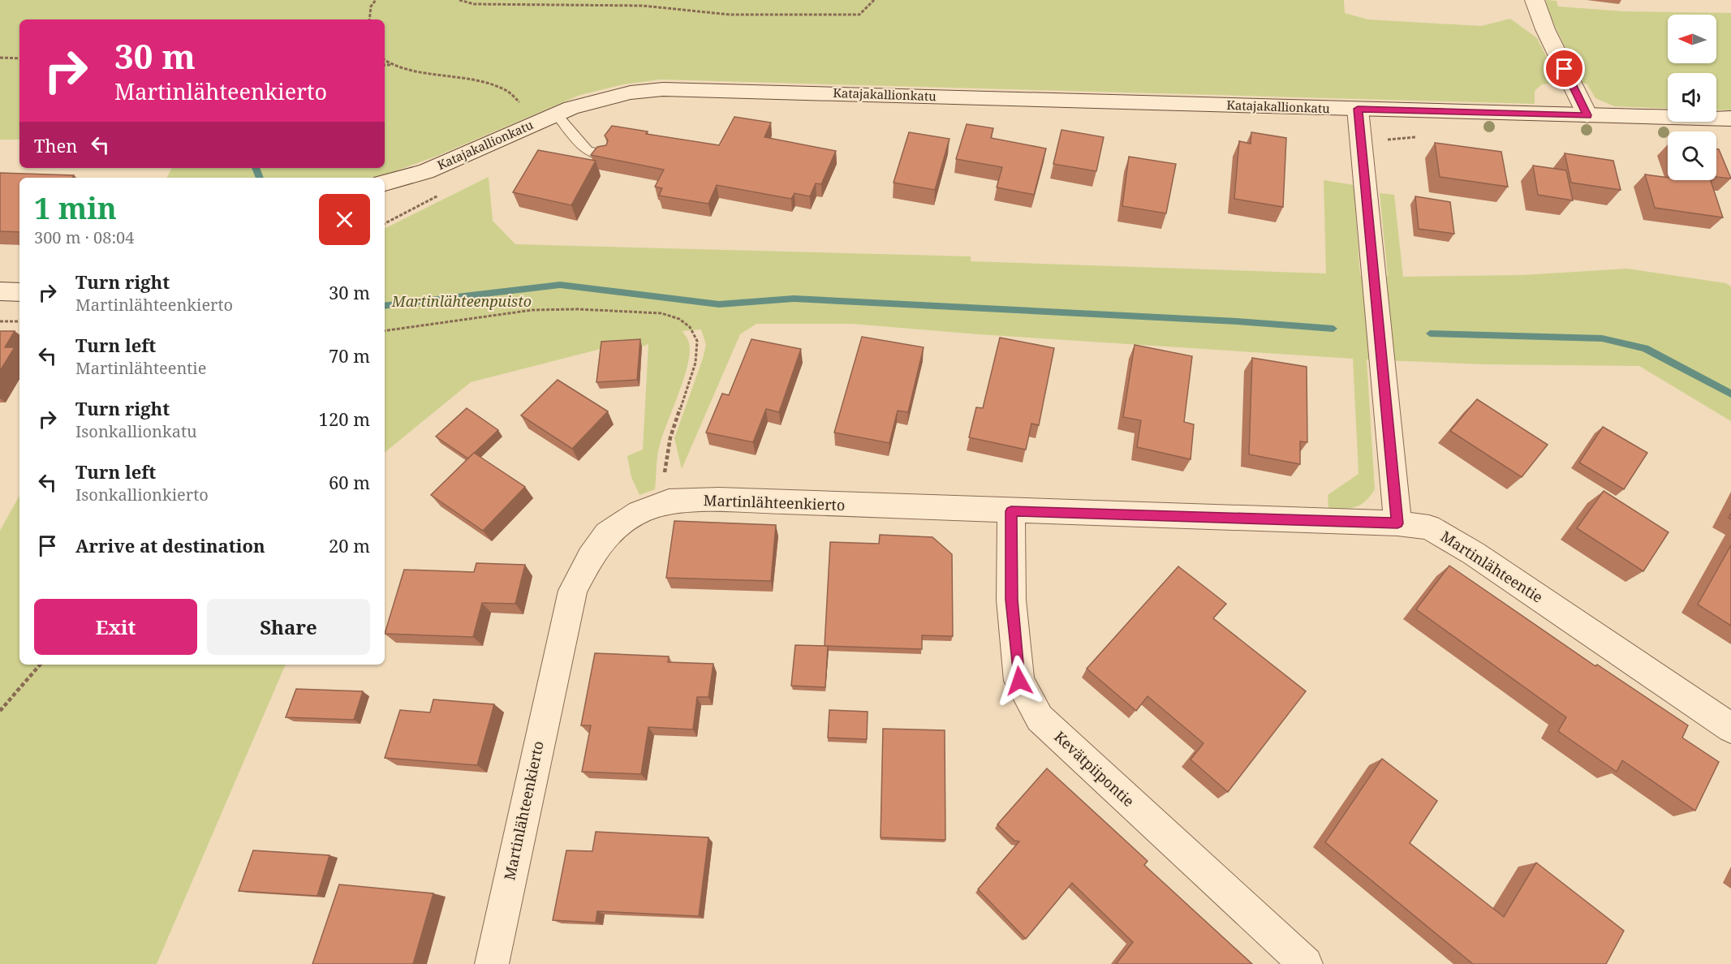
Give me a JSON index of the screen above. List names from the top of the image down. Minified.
{"streets":{"street":["Katajakallionkatu","Martinlähteenkierto","Martinlähteentie","Kevätpiipontie"]},"crossings":[["Martinlähteenkierto","Martinlähteentie"],["Martinlähteenkierto","Kevätpiipontie"]],"parks":["Martinlähteenpuisto"],"north":"left","page":{"turn":["30 m","Martinlähteenkierto"],"then":"Then","heading":["1 min","300 m · 08:04"],"list":[{"name":"Turn right","note":"Martinlähteenkierto","value":"30 m"},{"name":"Turn left","note":"Martinlähteentie","value":"70 m"},{"name":"Turn right","note":"Isonkallionkatu","value":"120 m"},{"name":"Turn left","note":"Isonkallionkierto","value":"60 m"},{"name":"Arrive at destination","value":"20 m"}],"buttons":["Exit","Share"]}}
